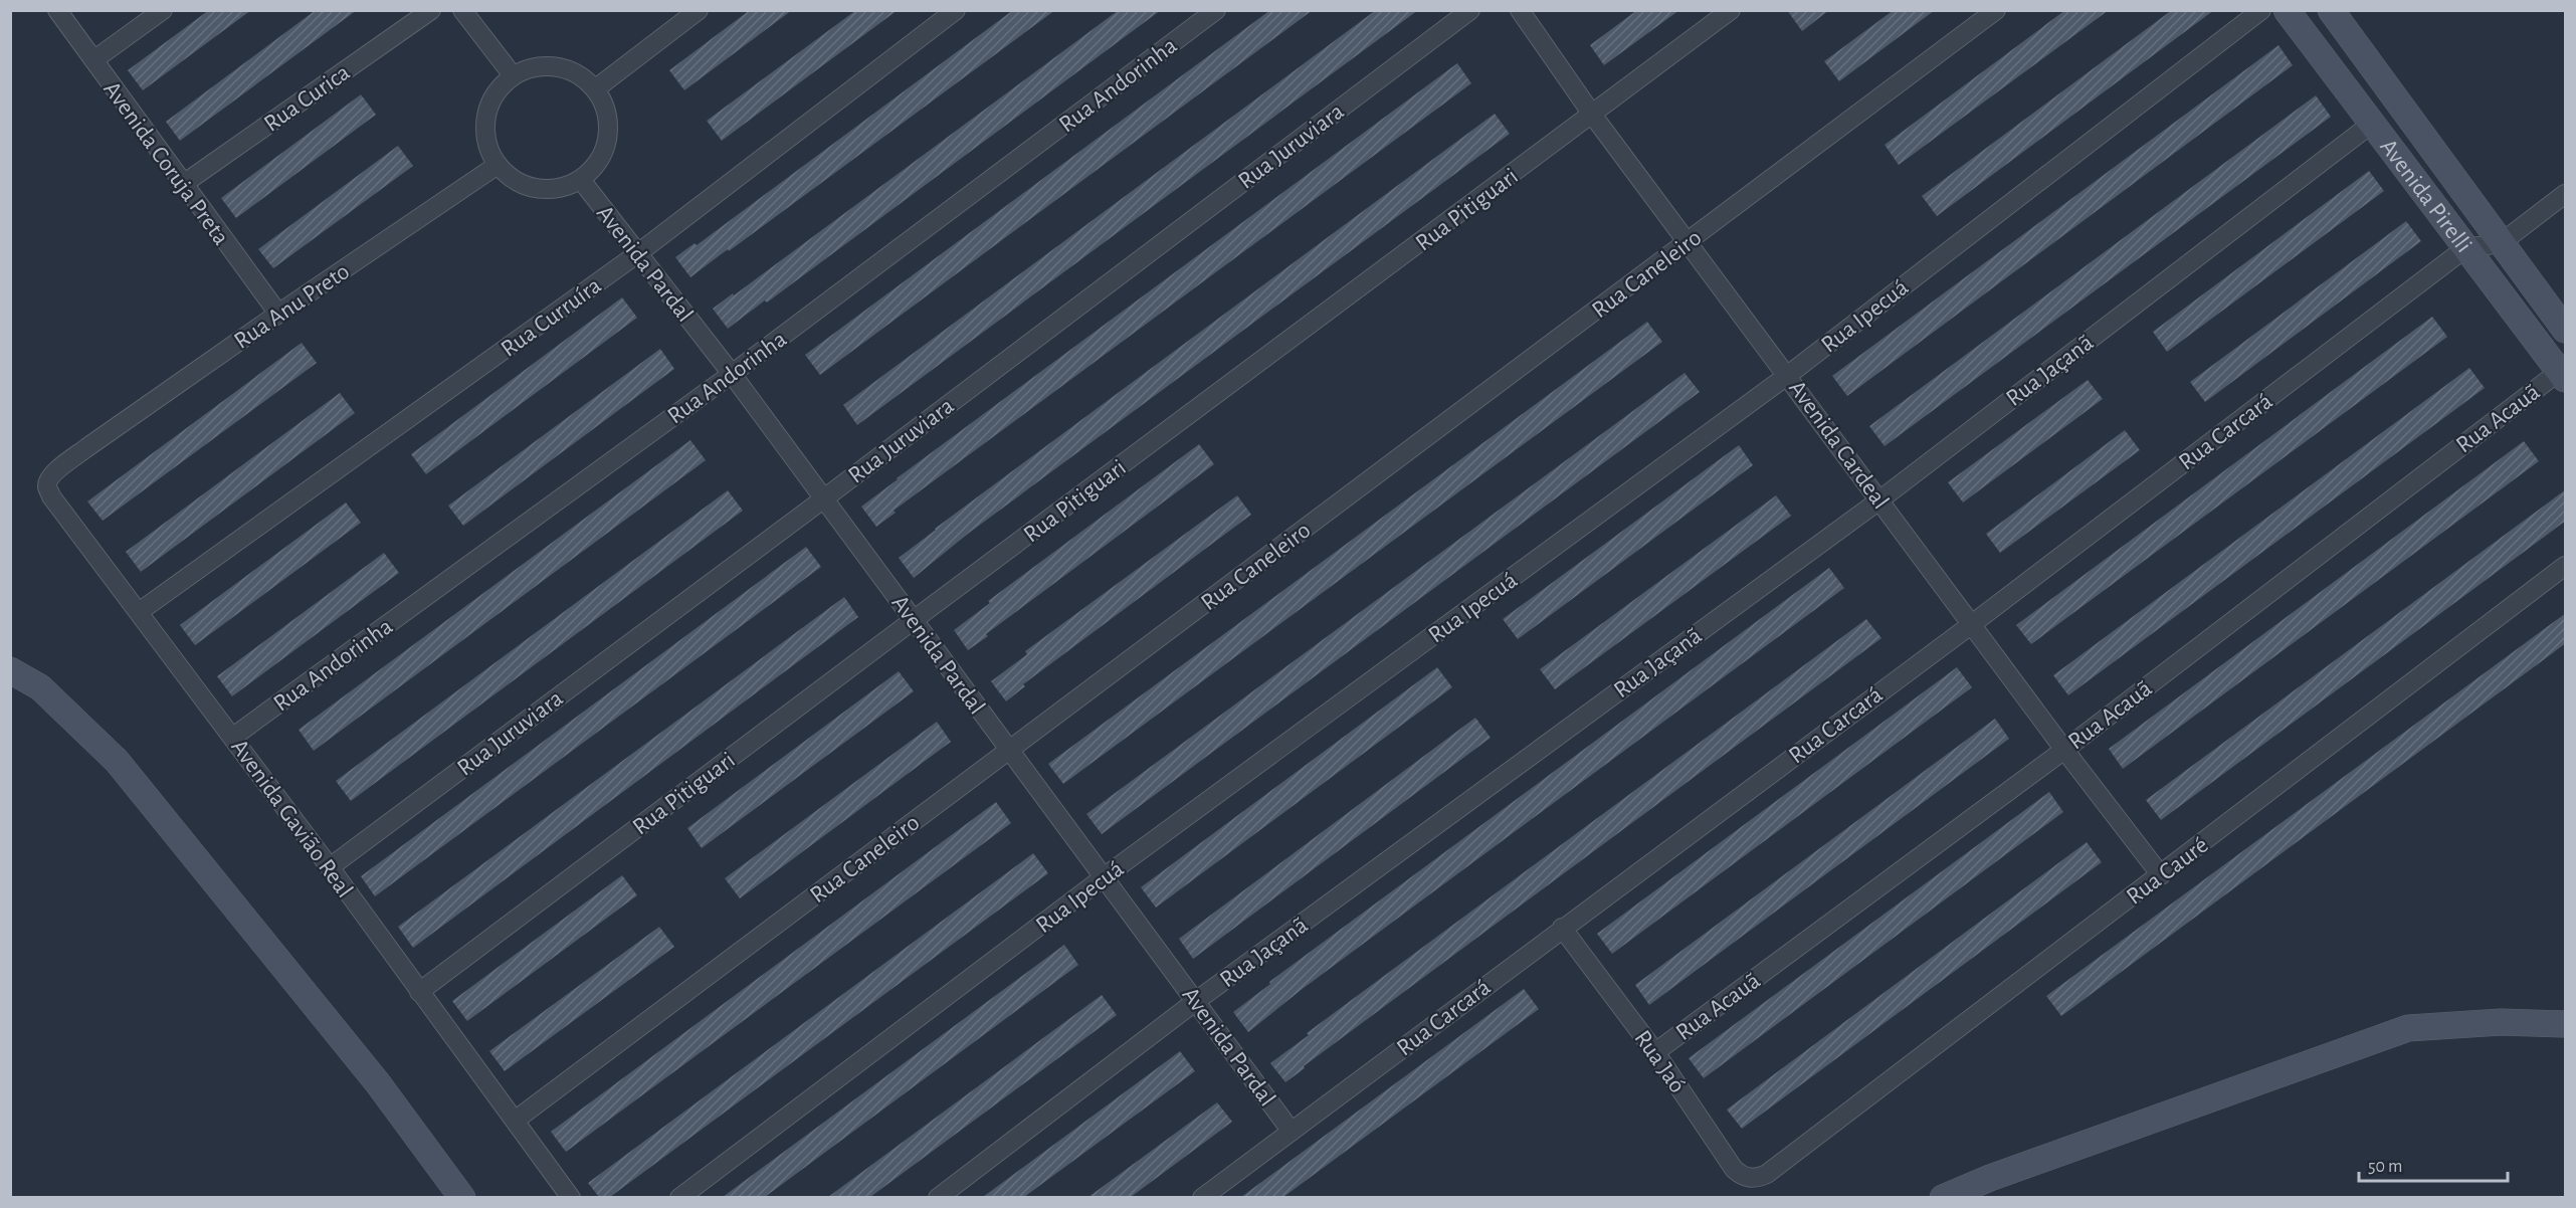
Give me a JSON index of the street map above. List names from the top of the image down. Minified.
{"streets":{"main road":["Avenida Pirelli"],"street":["Rua Andorinha","Rua Curica","Rua Juruviara","Avenida Coruja Preta","Rua Pitiguari","Avenida Pardal","Rua Caneleiro","Rua Anu Preto","Rua Ipecuá","Rua Curruíra","Rua Jaçanã","Rua Acauã","Rua Carcará","Avenida Cardeal","Avenida Gavião Real","Rua Cauré","Rua Jaó"]},"crossings":[["Rua Andorinha","Avenida Pardal"],["Rua Andorinha","Avenida Gavião Real"],["Rua Curica","Avenida Coruja Preta"],["Rua Juruviara","Avenida Pardal"],["Rua Juruviara","Avenida Gavião Real"],["Avenida Coruja Preta","Rua Anu Preto"],["Avenida Pirelli","Rua Jaçanã"],["Avenida Pirelli","Rua Acauã"],["Avenida Pirelli","Rua Carcará"],["Rua Pitiguari","Avenida Pardal"],["Rua Pitiguari","Avenida Cardeal"],["Rua Pitiguari","Avenida Gavião Real"],["Avenida Pardal","Rua Caneleiro"],["Avenida Pardal","Rua Anu Preto"],["Avenida Pardal","Rua Ipecuá"],["Avenida Pardal","Rua Curruíra"],["Avenida Pardal","Rua Jaçanã"],["Avenida Pardal","Rua Carcará"],["Rua Caneleiro","Avenida Cardeal"],["Rua Caneleiro","Avenida Gavião Real"],["Rua Anu Preto","Avenida Gavião Real"],["Rua Ipecuá","Avenida Cardeal"],["Rua Curruíra","Avenida Gavião Real"],["Rua Jaçanã","Avenida Cardeal"],["Rua Acauã","Avenida Cardeal"],["Rua Acauã","Rua Jaó"],["Rua Carcará","Avenida Cardeal"],["Rua Carcará","Rua Jaó"],["Avenida Cardeal","Rua Cauré"],["Rua Cauré","Rua Jaó"]],"scale_bar":"50 m"}
